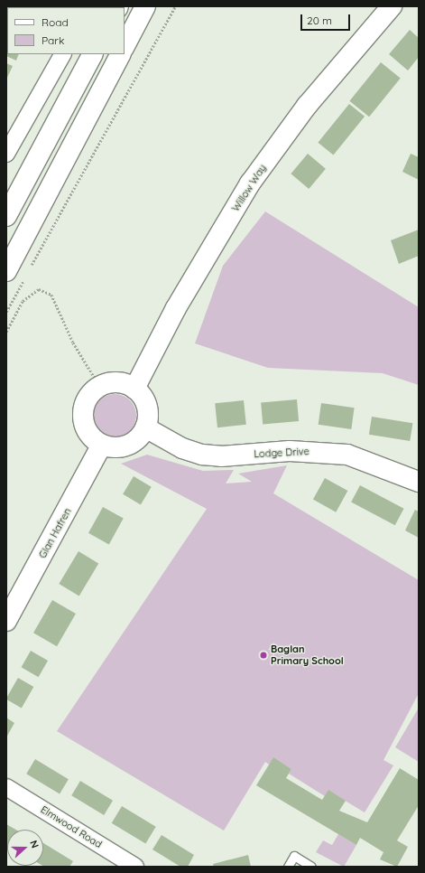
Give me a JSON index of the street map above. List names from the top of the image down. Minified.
{"streets":{"street":["Willow Way","Lodge Drive","Glan Hafren","Elmwood Road"]},"crossings":[["Willow Way","Lodge Drive"],["Willow Way","Glan Hafren"],["Lodge Drive","Glan Hafren"]],"places":["Baglan Primary School"],"legend":["Road","Park"],"scale_bar":"20 m","north":"right"}
